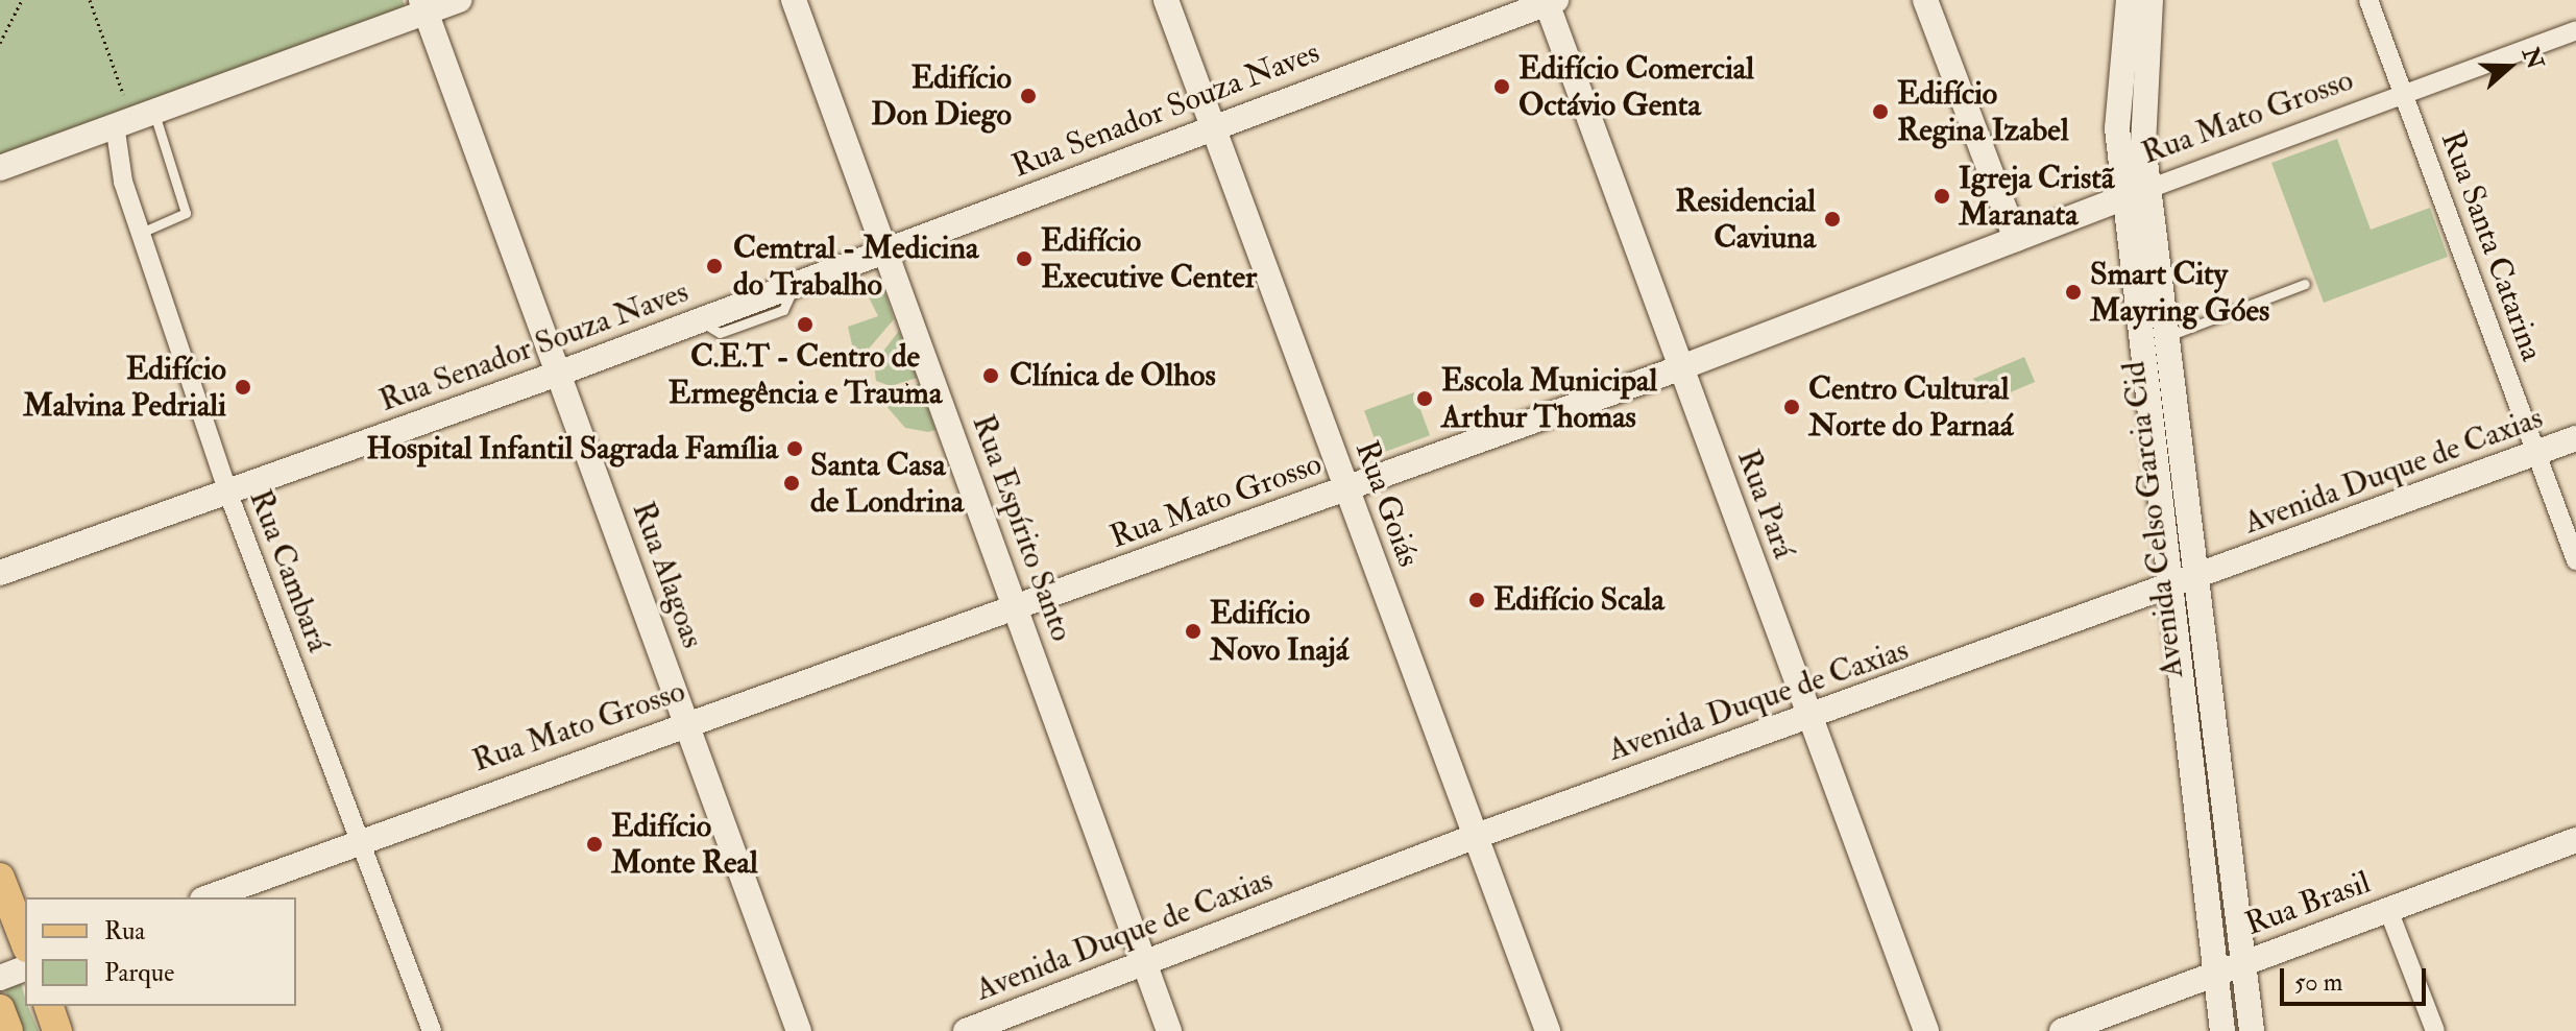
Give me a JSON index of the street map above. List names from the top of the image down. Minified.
{"streets":{"street":["Rua Senador Souza Naves","Rua Mato Grosso","Rua Santa Catarina","Avenida Duque de Caxias","Rua Goiás","Rua Pará","Avenida Celso Garcia Cid","Rua Espírito Santo","Rua Cambará","Rua Alagoas","Rua Brasil"]},"crossings":[["Rua Senador Souza Naves","Rua Goiás"],["Rua Senador Souza Naves","Rua Pará"],["Rua Senador Souza Naves","Rua Espírito Santo"],["Rua Senador Souza Naves","Rua Cambará"],["Rua Senador Souza Naves","Rua Alagoas"],["Rua Mato Grosso","Rua Santa Catarina"],["Rua Mato Grosso","Rua Goiás"],["Rua Mato Grosso","Rua Pará"],["Rua Mato Grosso","Avenida Celso Garcia Cid"],["Rua Mato Grosso","Rua Espírito Santo"],["Rua Mato Grosso","Rua Cambará"],["Rua Mato Grosso","Rua Alagoas"],["Rua Santa Catarina","Avenida Duque de Caxias"],["Avenida Duque de Caxias","Rua Goiás"],["Avenida Duque de Caxias","Rua Pará"],["Avenida Duque de Caxias","Avenida Celso Garcia Cid"],["Avenida Duque de Caxias","Rua Espírito Santo"],["Avenida Celso Garcia Cid","Rua Brasil"]],"places":["Edifício Comercial Octávio Genta","Edifício Don Diego","Edifício Regina Izabel","Igreja Cristã Maranata","Residencial Caviuna","Edifício Executive Center","Cemtral - Medicina do Trabalho","Smart City Mayring Góes","C.E.T - Centro de Ermegência e Trauma","Clínica de Olhos","Edifício Malvina Pedriali","Escola Municipal Arthur Thomas","Centro Cultural Norte do Parnaá","Hospital Infantil Sagrada Família","Santa Casa de Londrina","Edifício Scala","Edifício Novo Inajá","Edifício Monte Real"],"legend":["Rua","Parque"],"scale_bar":"50 m","north":"right"}
